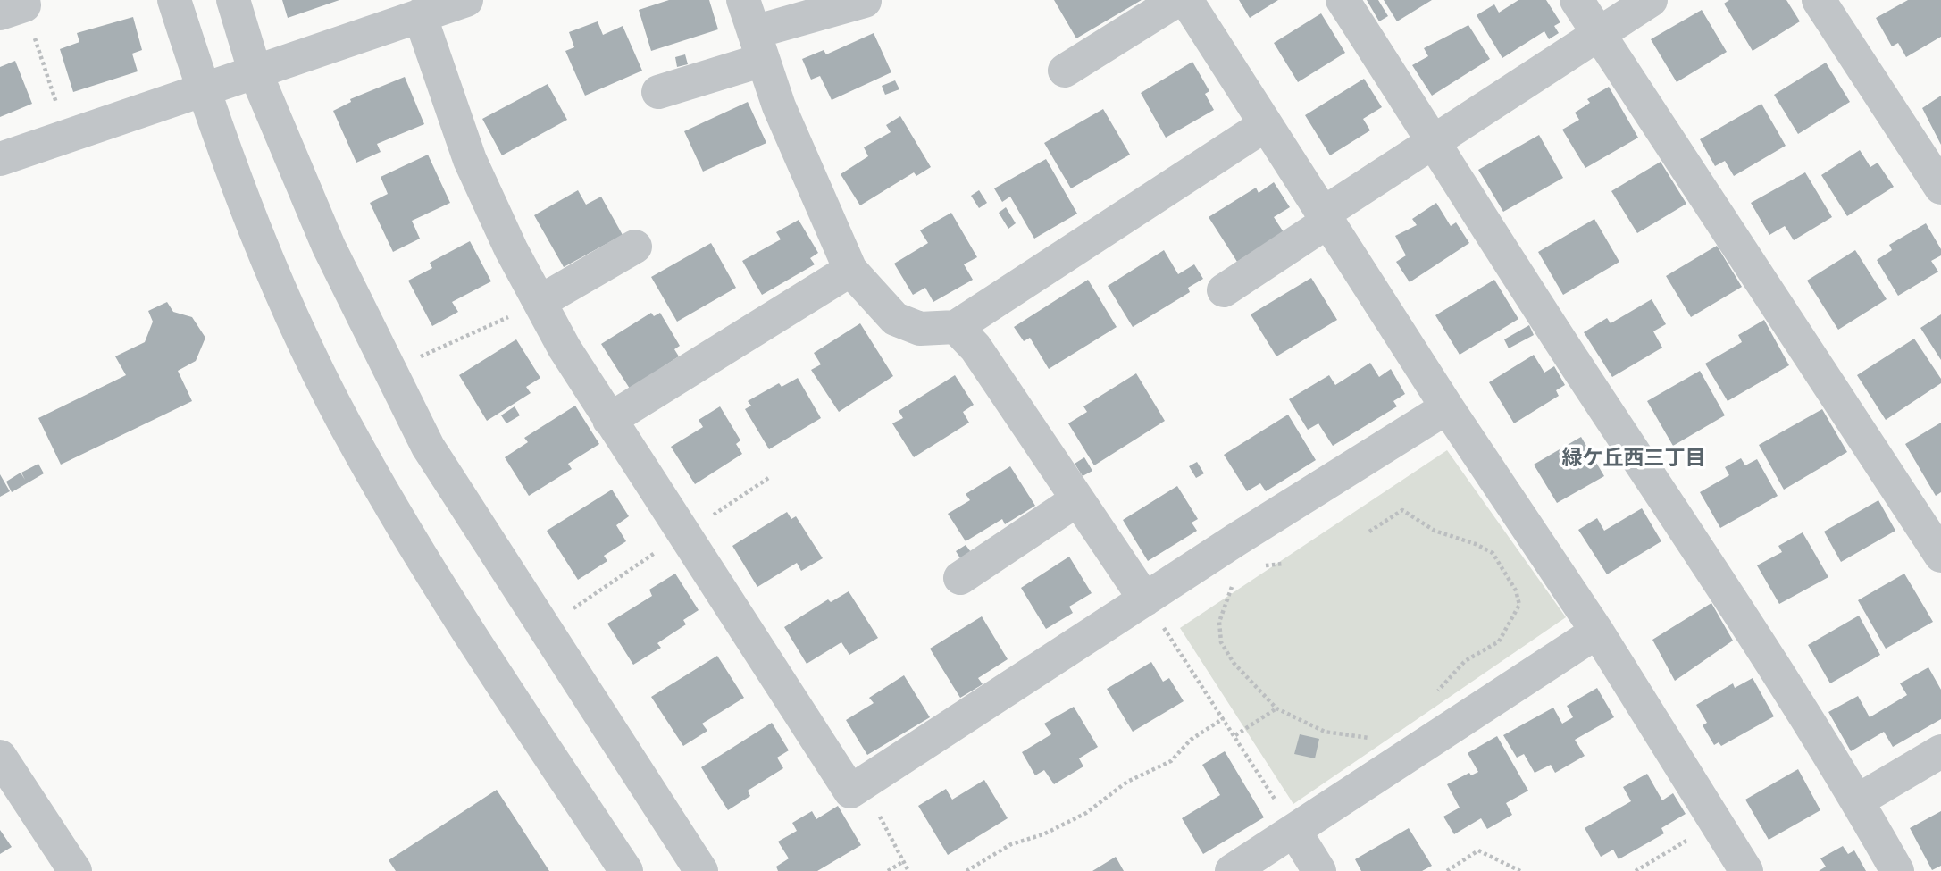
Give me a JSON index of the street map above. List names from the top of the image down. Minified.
{"districts":["緑ケ丘西三丁目"]}
